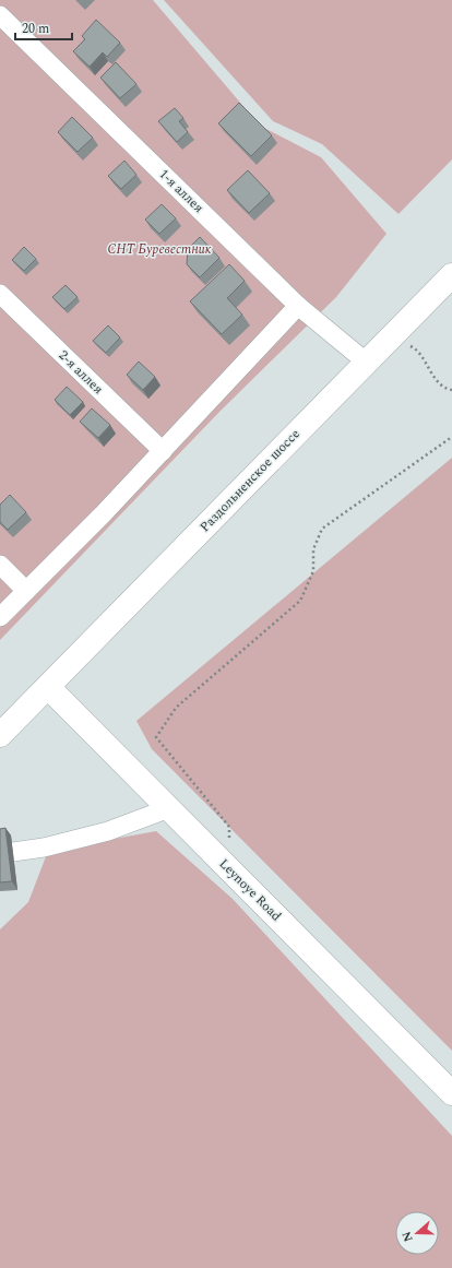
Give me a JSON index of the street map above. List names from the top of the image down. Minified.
{"streets":{"main road":["Раздольненское шоссе","Leynoye Road"],"lane":["1-я аллея","2-я аллея"]},"crossings":[["1-я аллея","Раздольненское шоссе"],["Раздольненское шоссе","Leynoye Road"]],"parks":["СНТ Буревестник"],"scale_bar":"20 m","north":"left"}
